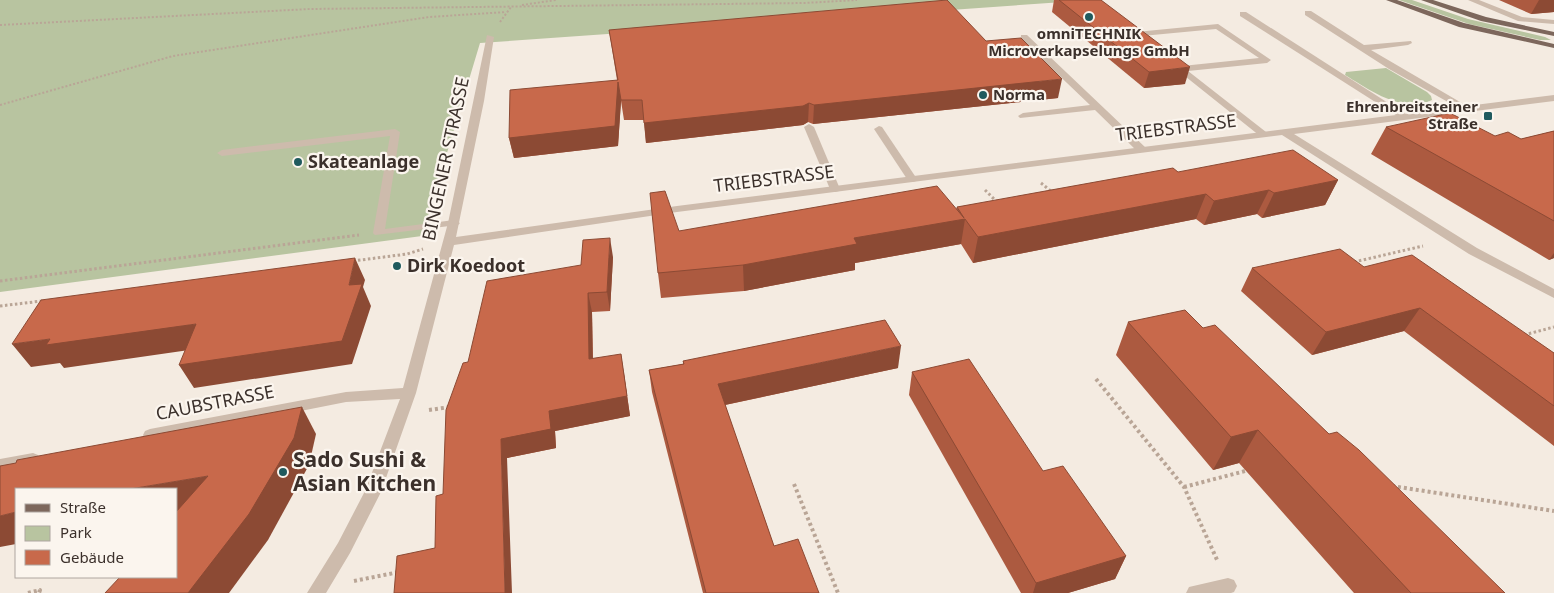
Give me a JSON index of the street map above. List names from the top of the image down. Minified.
{"streets":{"street":["TRIEBSTRASSE","BINGENER STRASSE","CAUBSTRASSE"]},"crossings":[["TRIEBSTRASSE","BINGENER STRASSE"],["BINGENER STRASSE","CAUBSTRASSE"]],"places":{"other":["omniTECHNIK Microverkapselungs GmbH","Norma","Skateanlage","Dirk Koedoot","Sado Sushi & Asian Kitchen"],"transit":["Ehrenbreitsteiner Straße"]},"legend":["Straße","Park","Gebäude"]}
